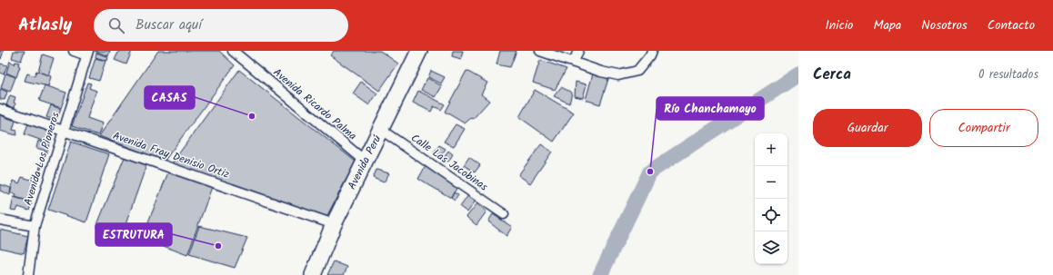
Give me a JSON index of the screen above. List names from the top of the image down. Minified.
{"streets":{"highway":["Avenida Perú"],"street":["Avenida Ricardo Palma","Avenida Fray Denisio Ortiz","Avenida Los Pioneros","Calle Las Jacobinas"]},"crossings":[["Avenida Ricardo Palma","Avenida Perú"],["Avenida Fray Denisio Ortiz","Avenida Los Pioneros"],["Avenida Fray Denisio Ortiz","Avenida Perú"],["Avenida Perú","Calle Las Jacobinas"]],"places":["CASAS","Río Chanchamayo","ESTRUTURA"],"page":{"header":"Atlasly","search":"Buscar aquí","nav":["Inicio","Mapa","Nosotros","Contacto"],"heading":["Cerca","0 resultados"],"buttons":["Guardar","Compartir"],"map_buttons":["+","−"]}}
